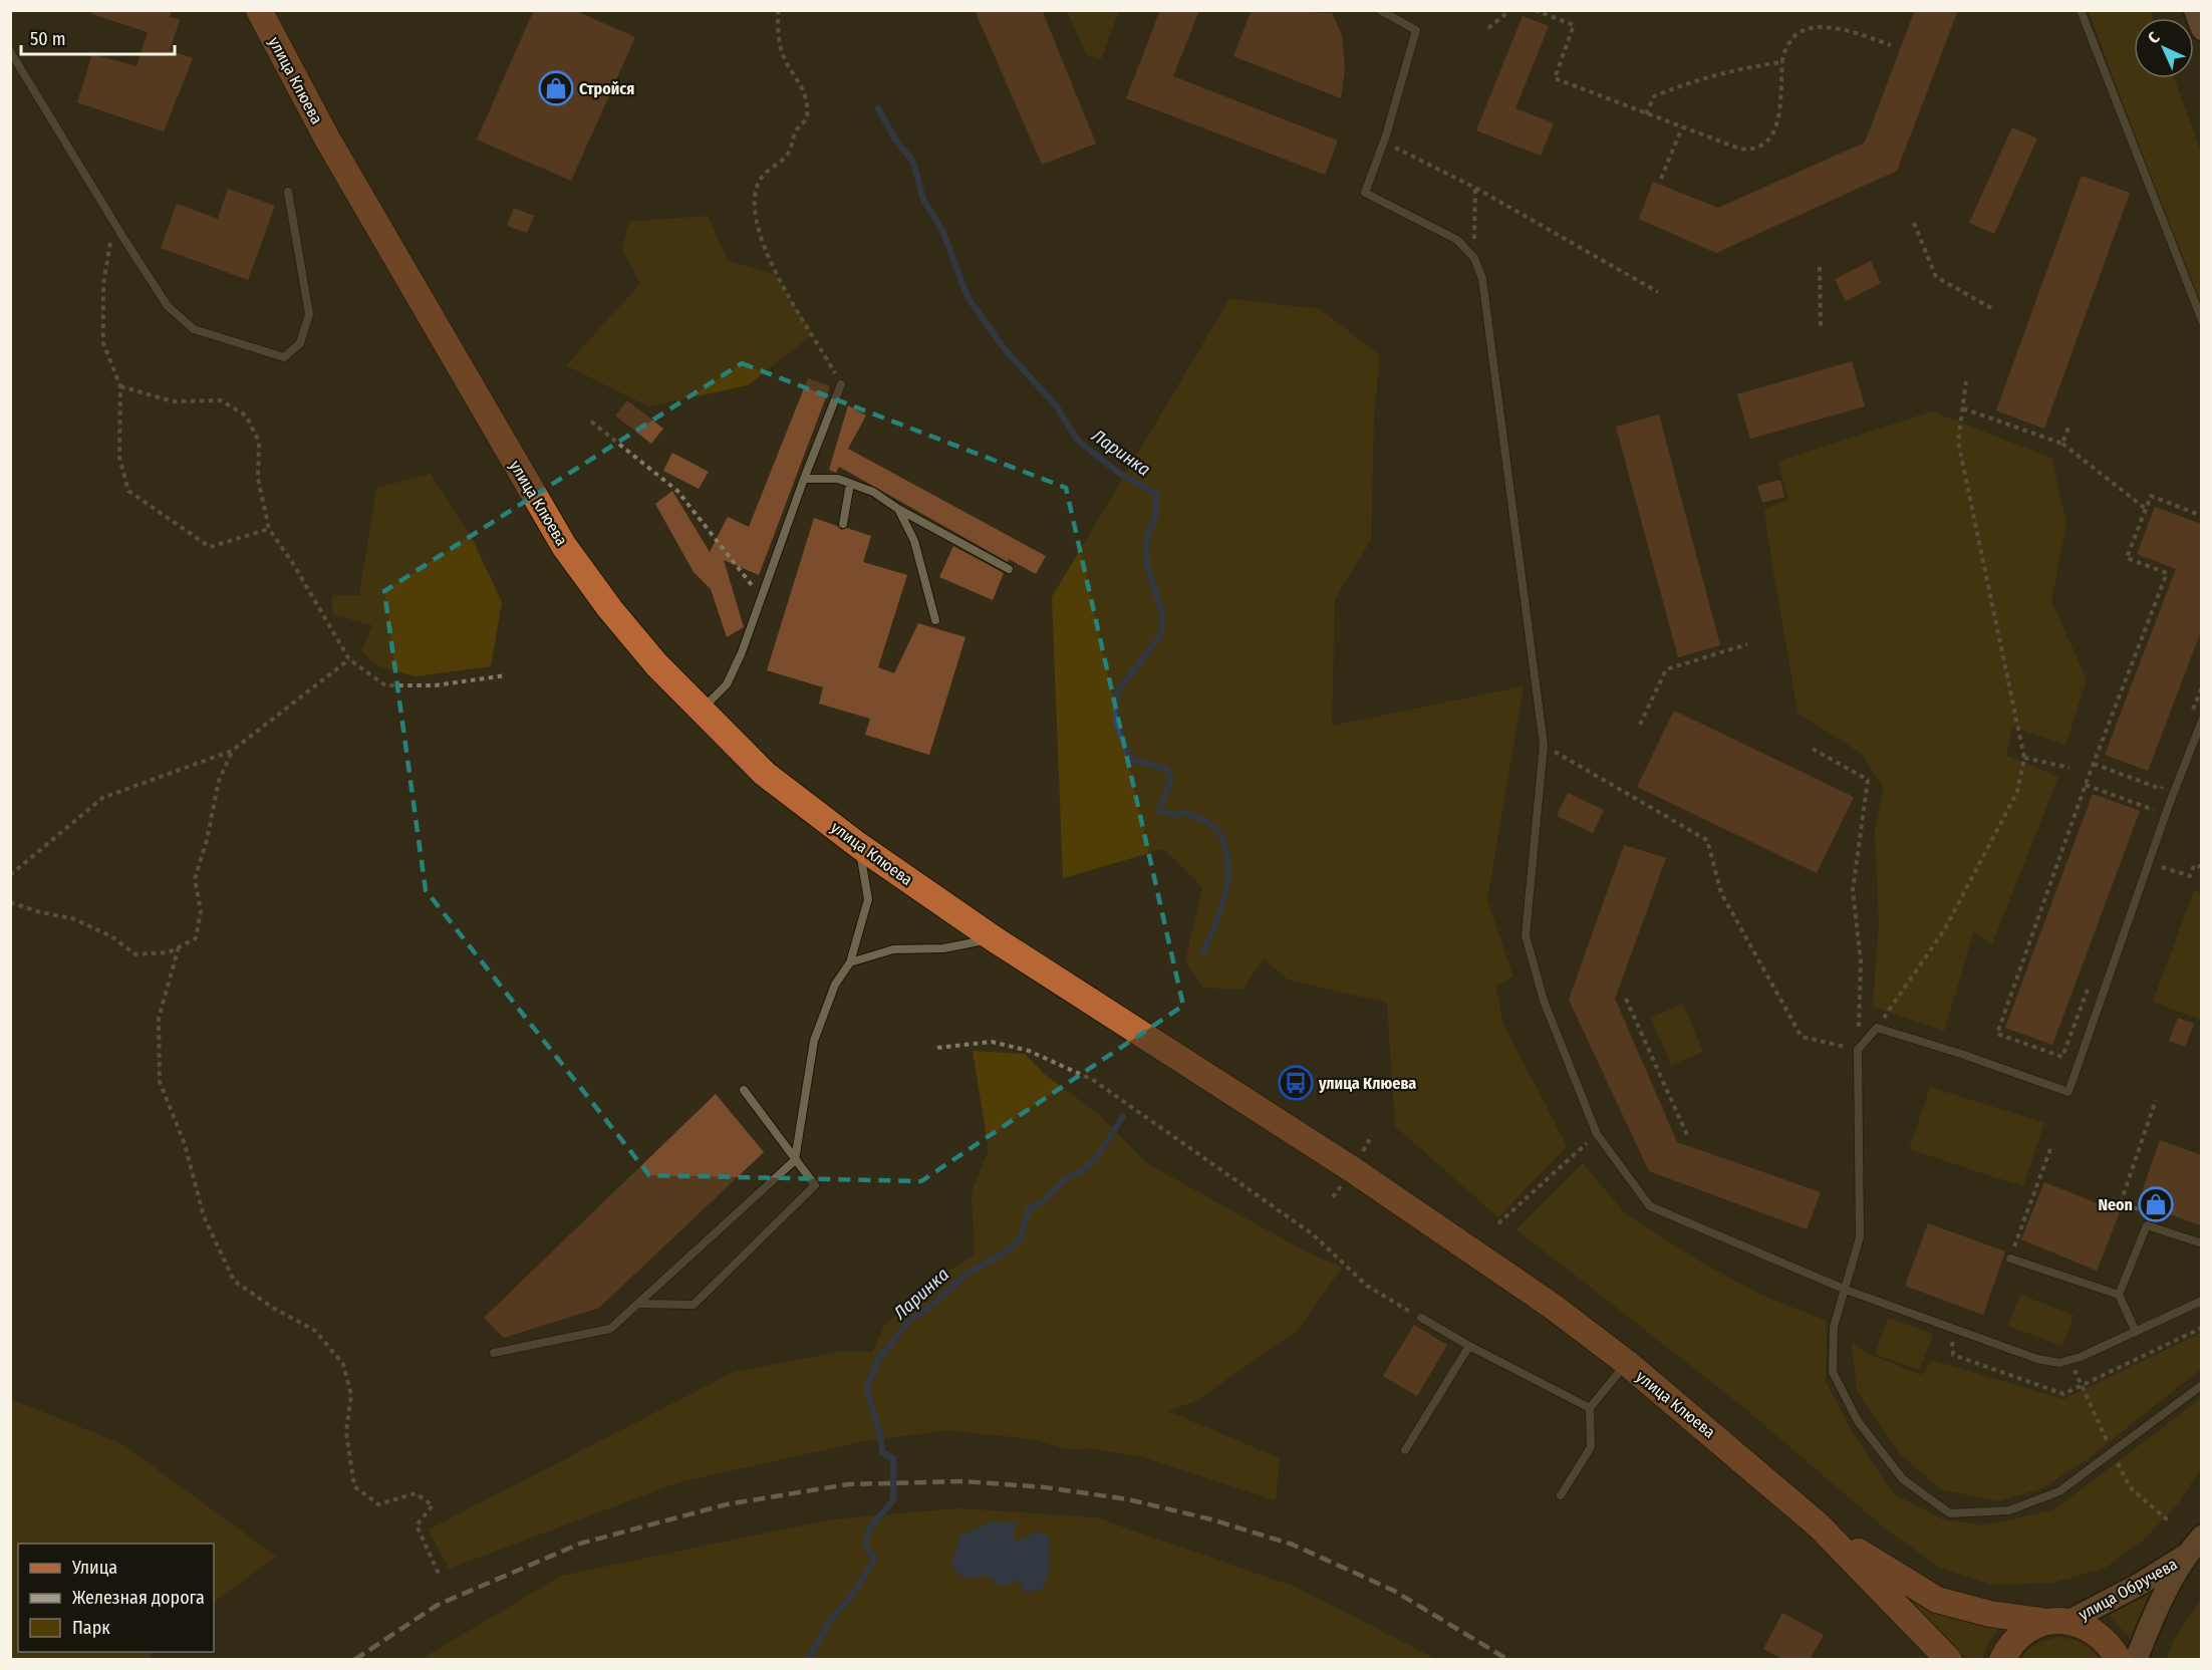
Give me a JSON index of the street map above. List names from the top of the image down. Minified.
{"streets":{"main road":["улица Клюева"],"street":["улица Обручева"]},"crossings":[["улица Клюева","улица Обручева"]],"water":["Ларинка"],"places":{"shop":["Стройся","Neon"],"bus stop":["улица Клюева"]},"legend":["Улица","Железная дорога","Парк"],"scale_bar":"50 m","north":"top left"}
